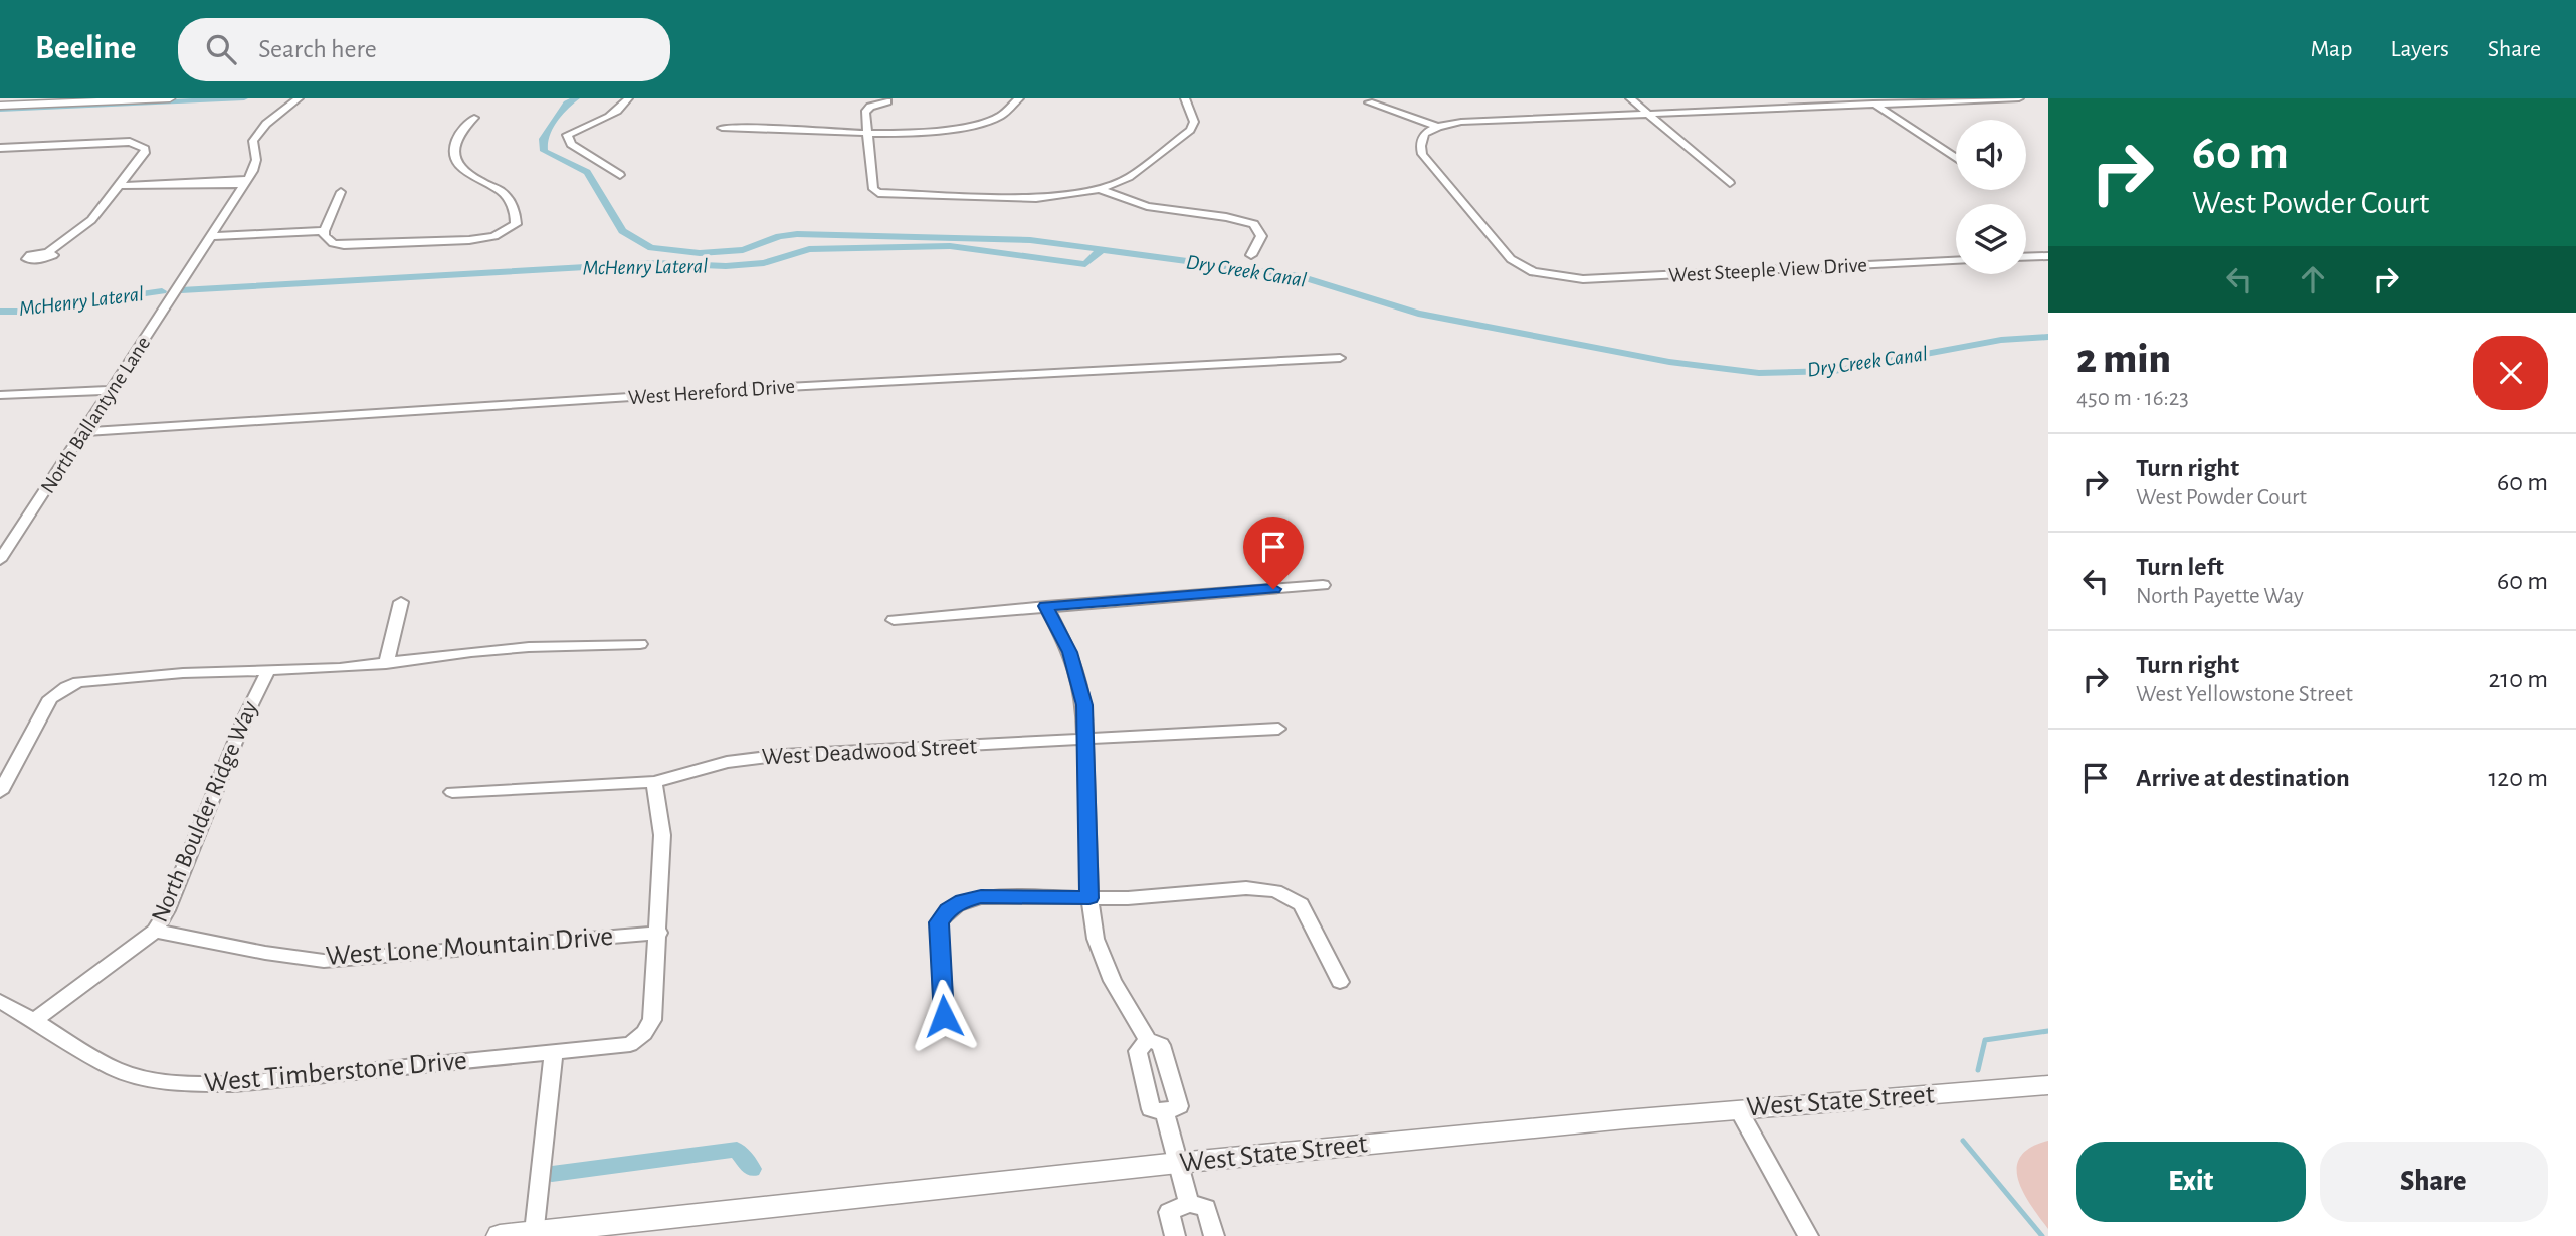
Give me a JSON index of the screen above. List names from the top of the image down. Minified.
{"streets":{"main road":["West State Street"],"street":["West Steeple View Drive","West Hereford Drive","North Ballantyne Lane","West Deadwood Street","North Boulder Ridge Way","West Lone Mountain Drive","West Timberstone Drive"]},"crossings":[["West Hereford Drive","North Ballantyne Lane"],["North Boulder Ridge Way","West Lone Mountain Drive"],["North Boulder Ridge Way","West Timberstone Drive"],["West Lone Mountain Drive","West Timberstone Drive"]],"water":["McHenry Lateral","Dry Creek Canal"],"page":{"header":"Beeline","search":"Search here","nav":["Map","Layers","Share"],"turn":["60 m","West Powder Court"],"heading":["2 min","450 m · 16:23"],"list":[{"name":"Turn right","note":"West Powder Court","value":"60 m"},{"name":"Turn left","note":"North Payette Way","value":"60 m"},{"name":"Turn right","note":"West Yellowstone Street","value":"210 m"},{"name":"Arrive at destination","value":"120 m"}],"buttons":["Exit","Share"]}}
